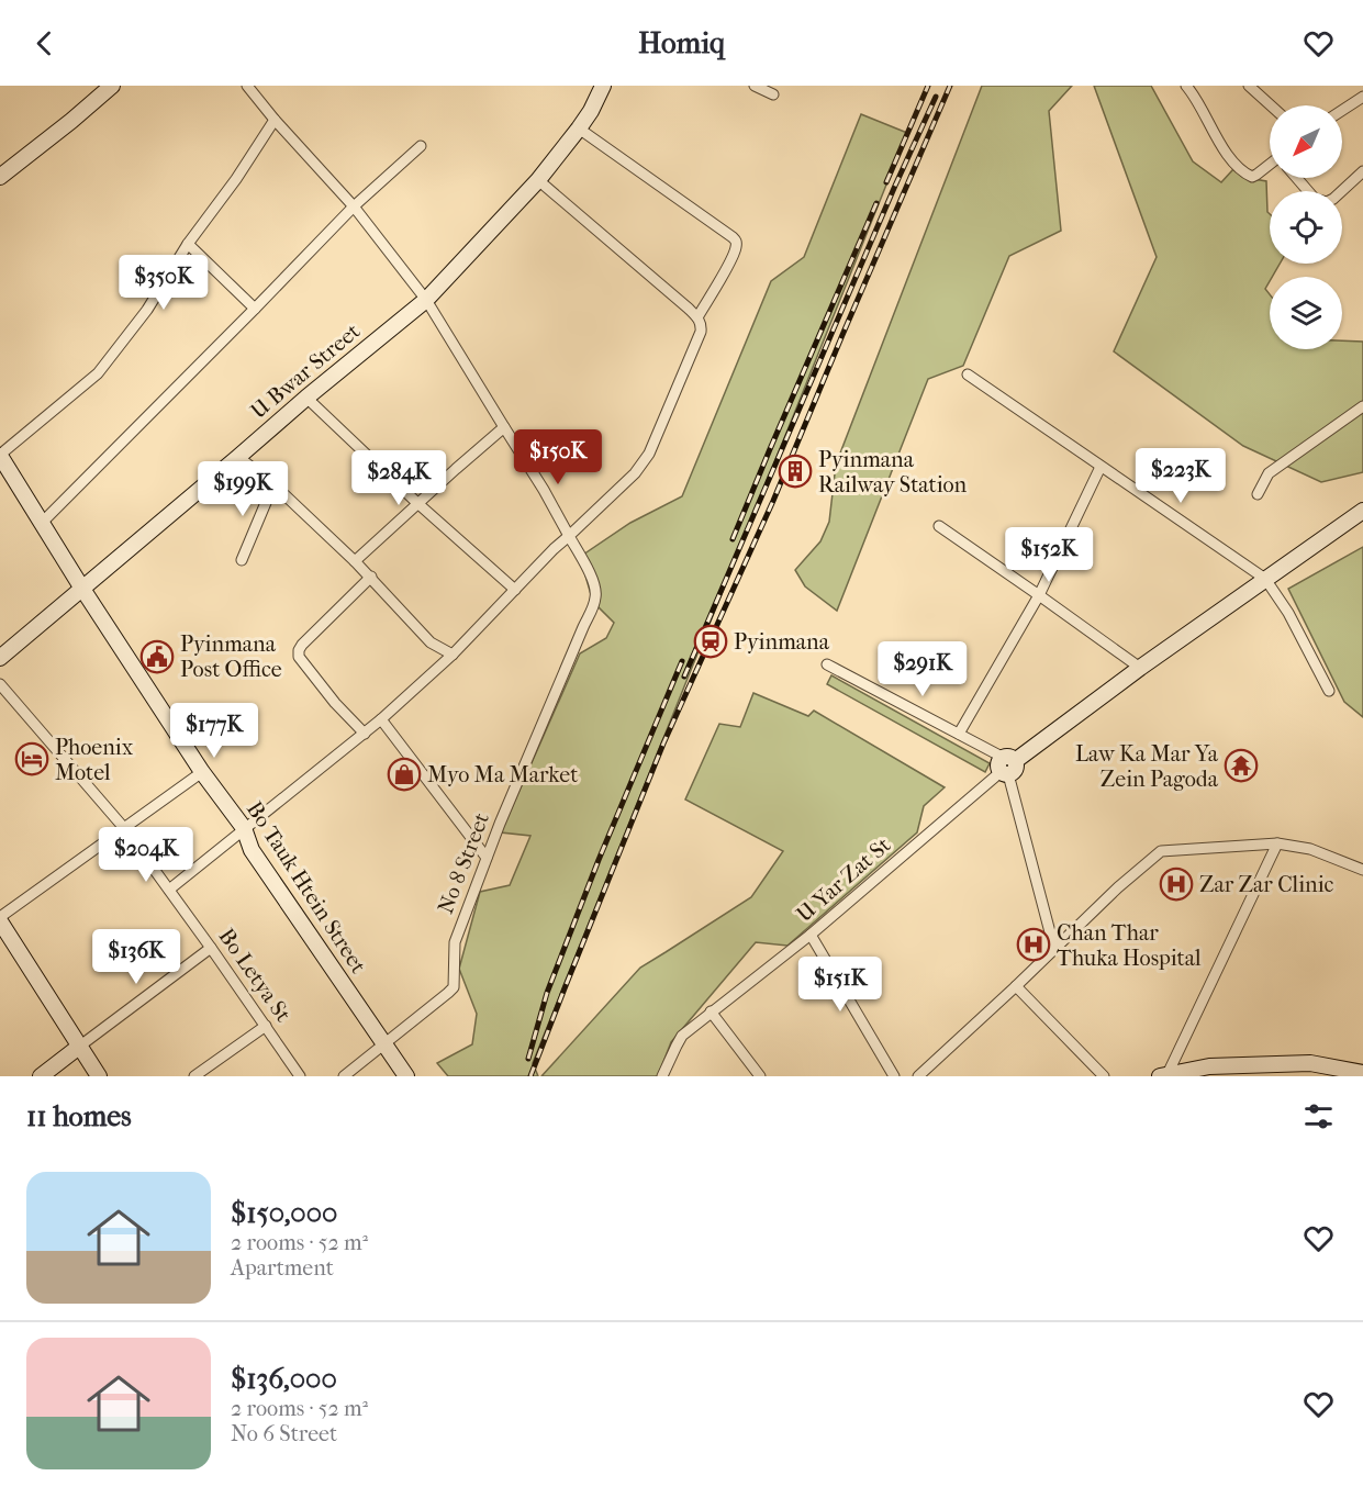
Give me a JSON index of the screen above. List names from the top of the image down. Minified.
{"streets":{"street":["U Bwar Street","No 8 Street","U Yar Zat St","Bo Tauk Htein Street","Bo Letya St"]},"crossings":[["U Bwar Street","No 8 Street"],["U Bwar Street","Bo Tauk Htein Street"],["No 8 Street","Bo Tauk Htein Street"]],"places":{"building":["Pyinmana Railway Station"],"station":["Pyinmana"],"public building":["Pyinmana Post Office"],"hotel":["Phoenix Motel"],"temple":["Law Ka Mar Ya Zein Pagoda"],"shop":["Myo Ma Market"],"hospital":["Zar Zar Clinic","Chan Thar Thuka Hospital"]},"north":"bottom left","page":{"header":"Homiq","price":["$350K","$150K","$223K","$284K","$199K","$152K","$291K","$177K","$204K","$136K","$151K"],"heading":"11 homes","list":[{"name":"$150,000","note":"2 rooms · 52 m² · Apartment"},{"name":"$136,000","note":"2 rooms · 52 m² · No 6 Street"}]}}
